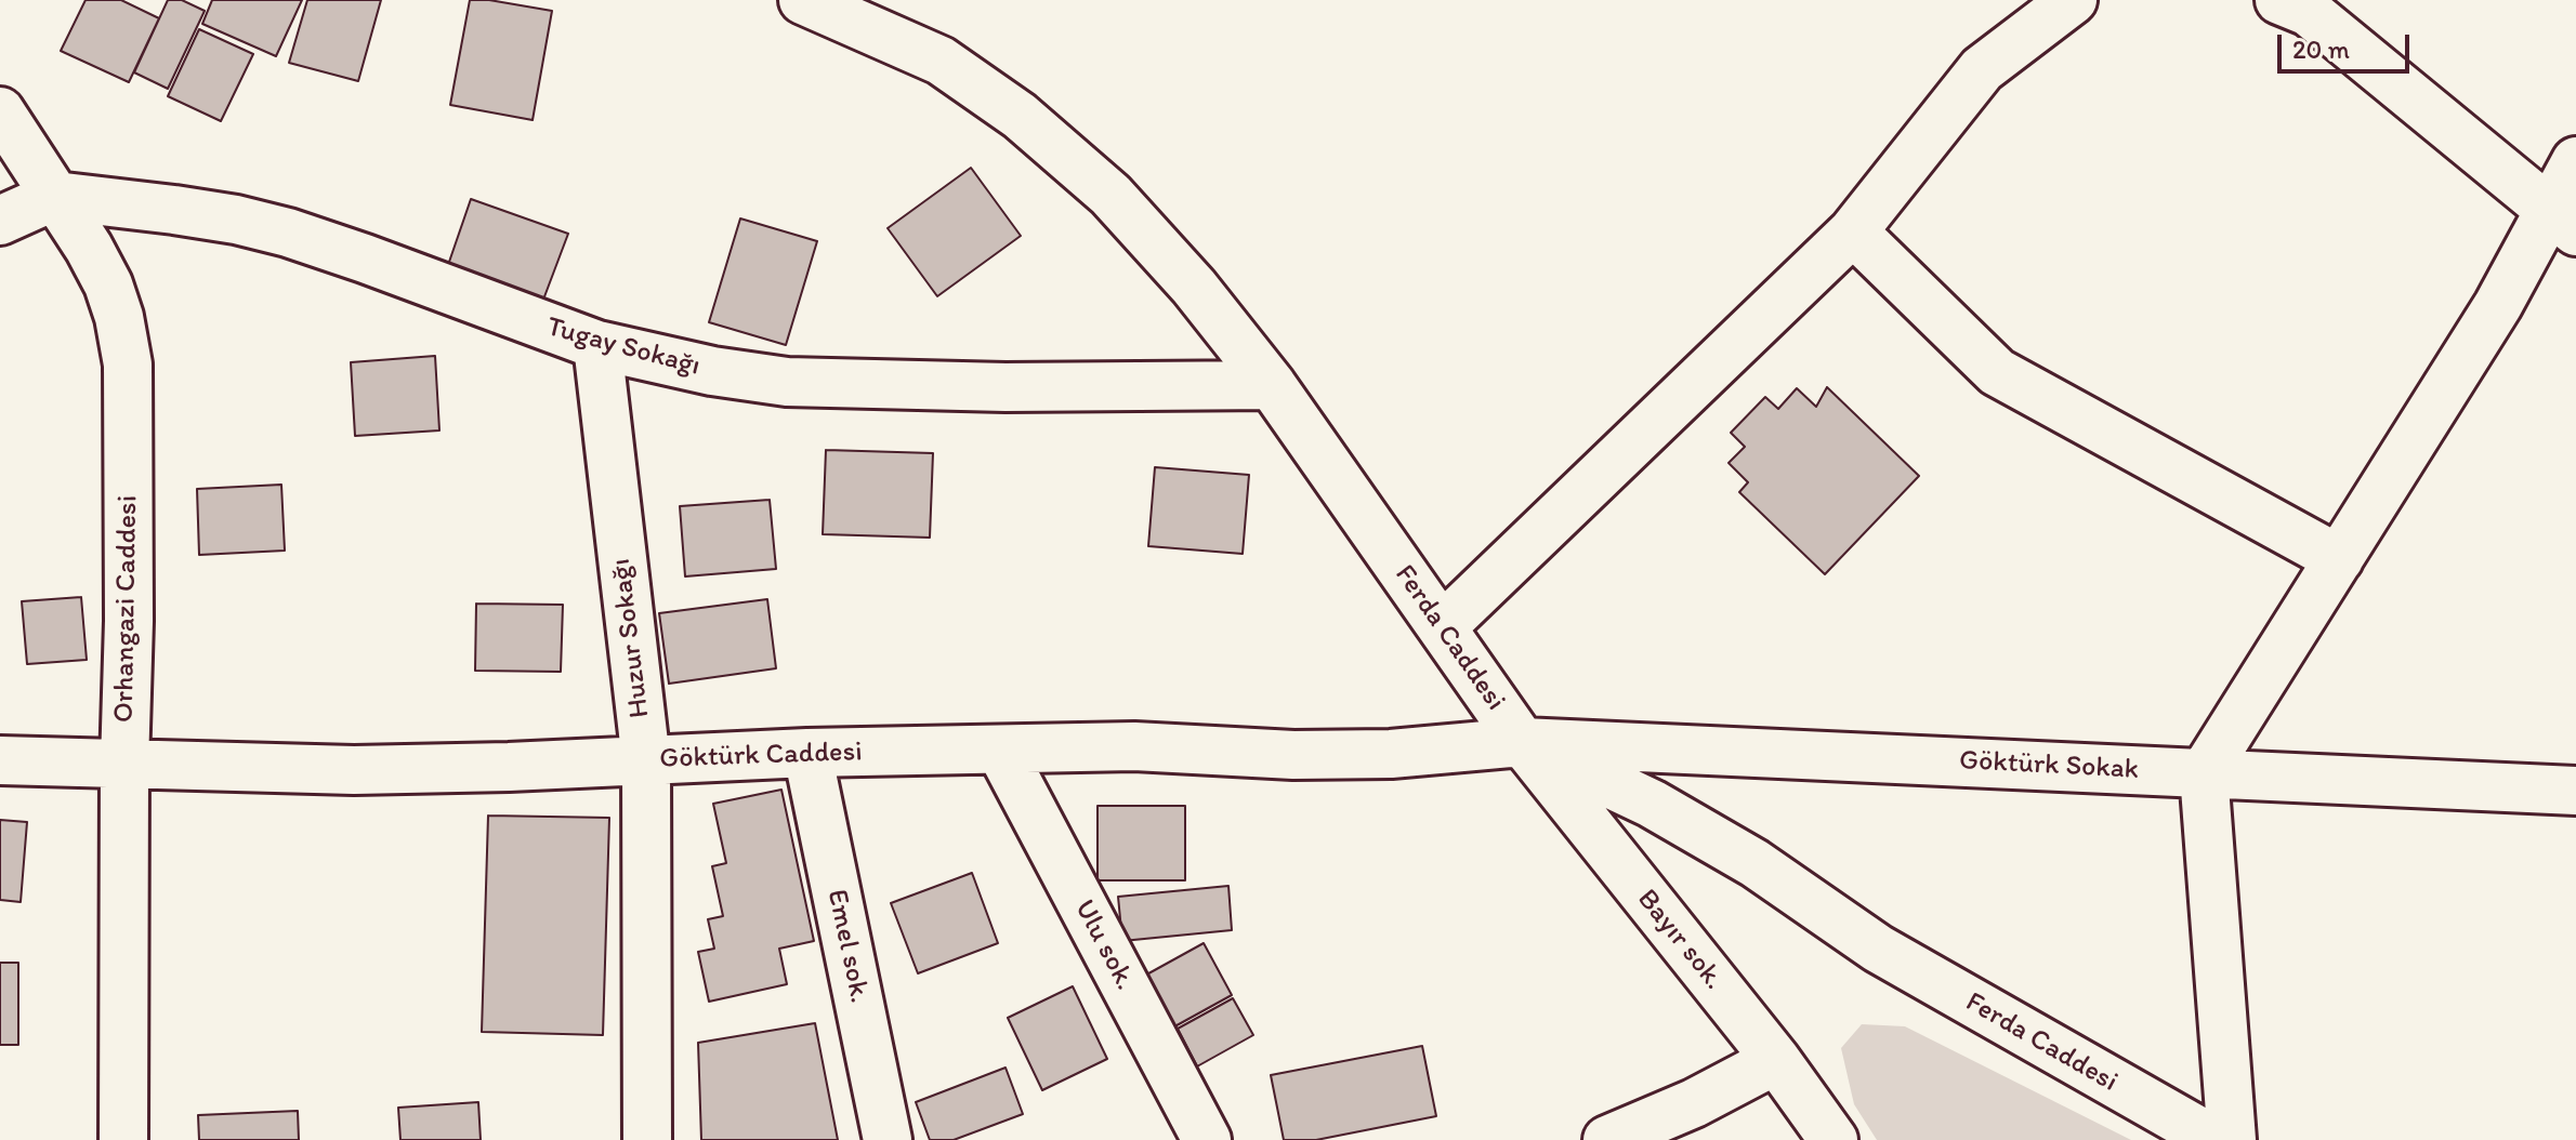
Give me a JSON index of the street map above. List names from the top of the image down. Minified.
{"streets":{"street":["Tugay Sokağı","Orhangazi Caddesi","Huzur Sokağı","Ferda Caddesi","Göktürk Caddesi","Göktürk Sokak","Bayır sok.","Ulu sok.","Emel sok."]},"crossings":[["Tugay Sokağı","Orhangazi Caddesi"],["Tugay Sokağı","Huzur Sokağı"],["Tugay Sokağı","Ferda Caddesi"],["Orhangazi Caddesi","Göktürk Caddesi"],["Huzur Sokağı","Göktürk Caddesi"],["Ferda Caddesi","Göktürk Caddesi"],["Ferda Caddesi","Göktürk Sokak"],["Ferda Caddesi","Bayır sok."],["Göktürk Caddesi","Göktürk Sokak"],["Göktürk Caddesi","Bayır sok."],["Göktürk Caddesi","Ulu sok."],["Göktürk Caddesi","Emel sok."],["Göktürk Sokak","Bayır sok."]],"scale_bar":"20 m"}
